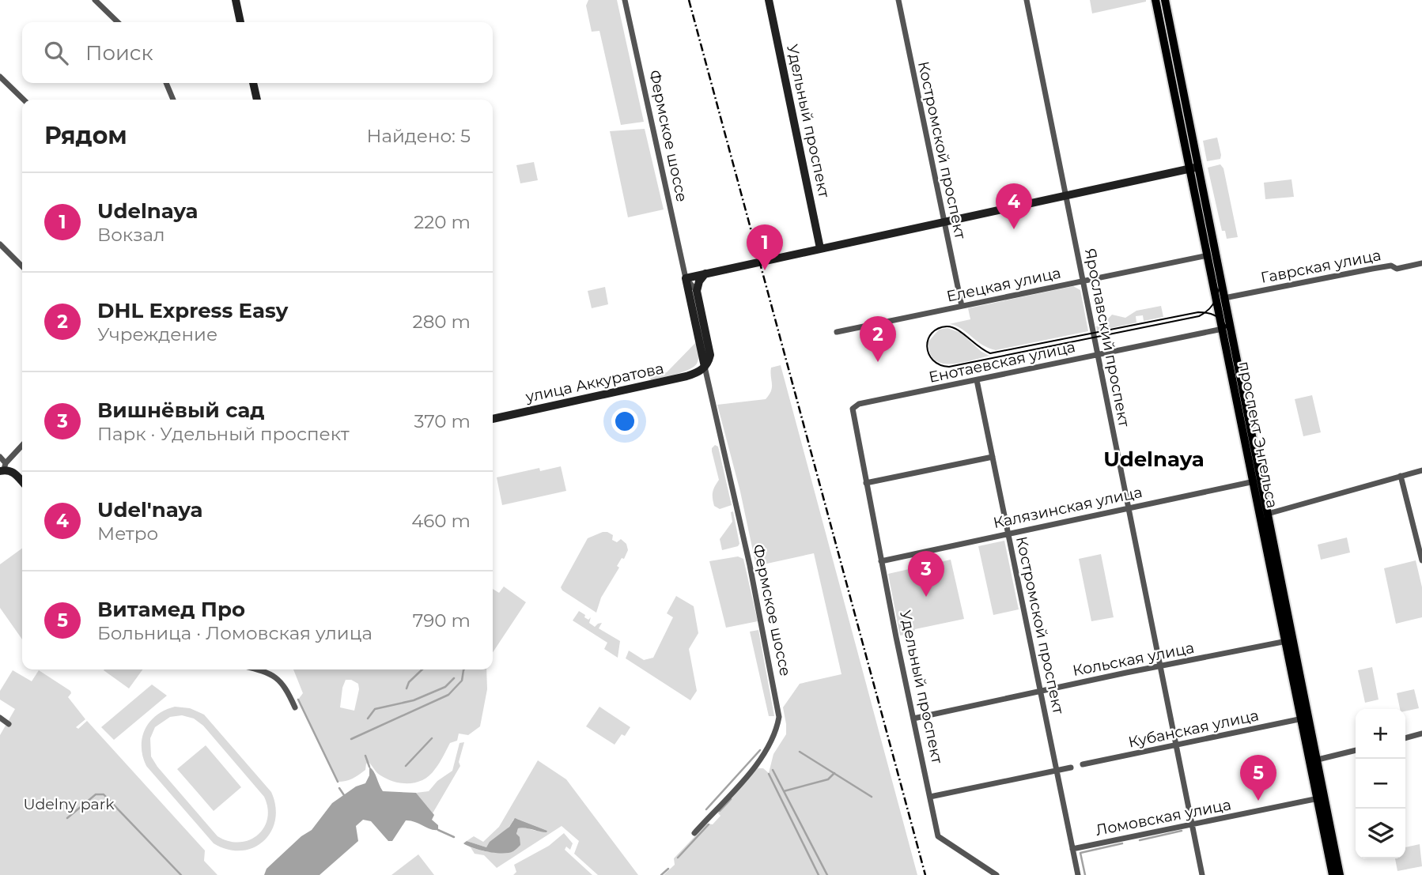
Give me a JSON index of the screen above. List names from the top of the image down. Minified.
{"streets":{"main road":["проспект Энгельса"],"street":["Удельный проспект","Фермское шоссе","Костромской проспект","Гаврская улица","Елецкая улица","Ярославский проспект","Енотаевская улица","улица Аккуратова","Калязинская улица","Кольская улица","Кубанская улица","Ломовская улица"]},"crossings":[["Удельный проспект","Енотаевская улица"],["Удельный проспект","Калязинская улица"],["Удельный проспект","Кольская улица"],["Фермское шоссе","улица Аккуратова"],["Костромской проспект","Елецкая улица"],["Костромской проспект","Енотаевская улица"],["Костромской проспект","Калязинская улица"],["Костромской проспект","Кольская улица"],["Костромской проспект","Ломовская улица"],["Гаврская улица","проспект Энгельса"],["Елецкая улица","Ярославский проспект"],["Елецкая улица","проспект Энгельса"],["Ярославский проспект","Енотаевская улица"],["Ярославский проспект","Калязинская улица"],["Ярославский проспект","Кольская улица"],["Ярославский проспект","Кубанская улица"],["Ярославский проспект","Ломовская улица"],["Енотаевская улица","проспект Энгельса"],["проспект Энгельса","Калязинская улица"],["проспект Энгельса","Кольская улица"],["проспект Энгельса","Кубанская улица"],["проспект Энгельса","Ломовская улица"]],"districts":["Udelnaya"],"parks":["Udelny park"],"page":{"search":"Поиск","heading":["Рядом","Найдено: 5"],"list":[{"mark":"1","name":"Udelnaya","note":"Вокзал","value":"220 m"},{"mark":"2","name":"DHL Express Easy","note":"Учреждение","value":"280 m"},{"mark":"3","name":"Вишнёвый сад","note":"Парк · Удельный проспект","value":"370 m"},{"mark":"4","name":"Udel'naya","note":"Метро","value":"460 m"},{"mark":"5","name":"Витамед Про","note":"Больница · Ломовская улица","value":"790 m"}],"pins":["4","1","2","3","5"],"map_buttons":["+","−"]}}
